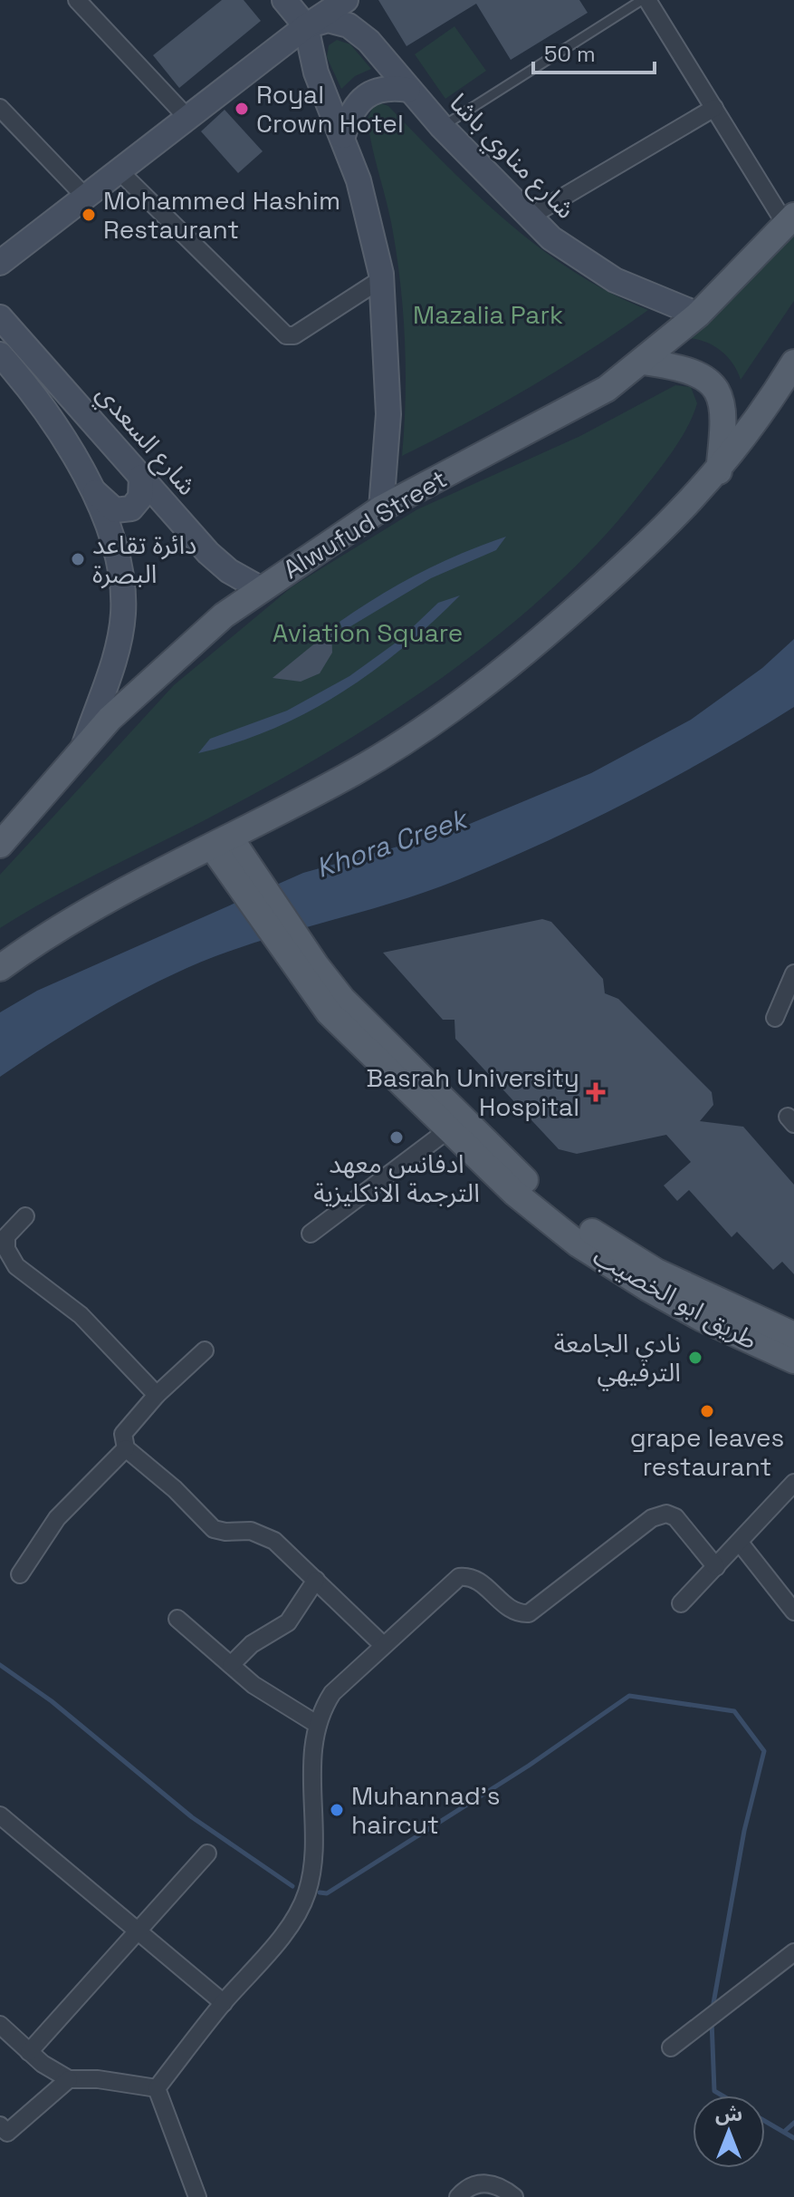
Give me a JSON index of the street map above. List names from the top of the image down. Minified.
{"streets":{"main road":["Alwufud Street","طريق ابو الخصيب"],"street":["شارع مناوي باشا","شارع السعدي"]},"crossings":[["شارع مناوي باشا","Alwufud Street"],["شارع السعدي","Alwufud Street"]],"water":["Khora Creek"],"parks":["Mazalia Park","Aviation Square"],"places":{"other":["Royal Crown Hotel","Mohammed Hashim Restaurant","دائرة تقاعد البصرة","ادفانس معهد الترجمة الانكليزية","نادي الجامعة الترفيهي","grape leaves restaurant","Muhannad's haircut"],"health":["Basrah University Hospital"]},"scale_bar":"50 m","north":"top"}
